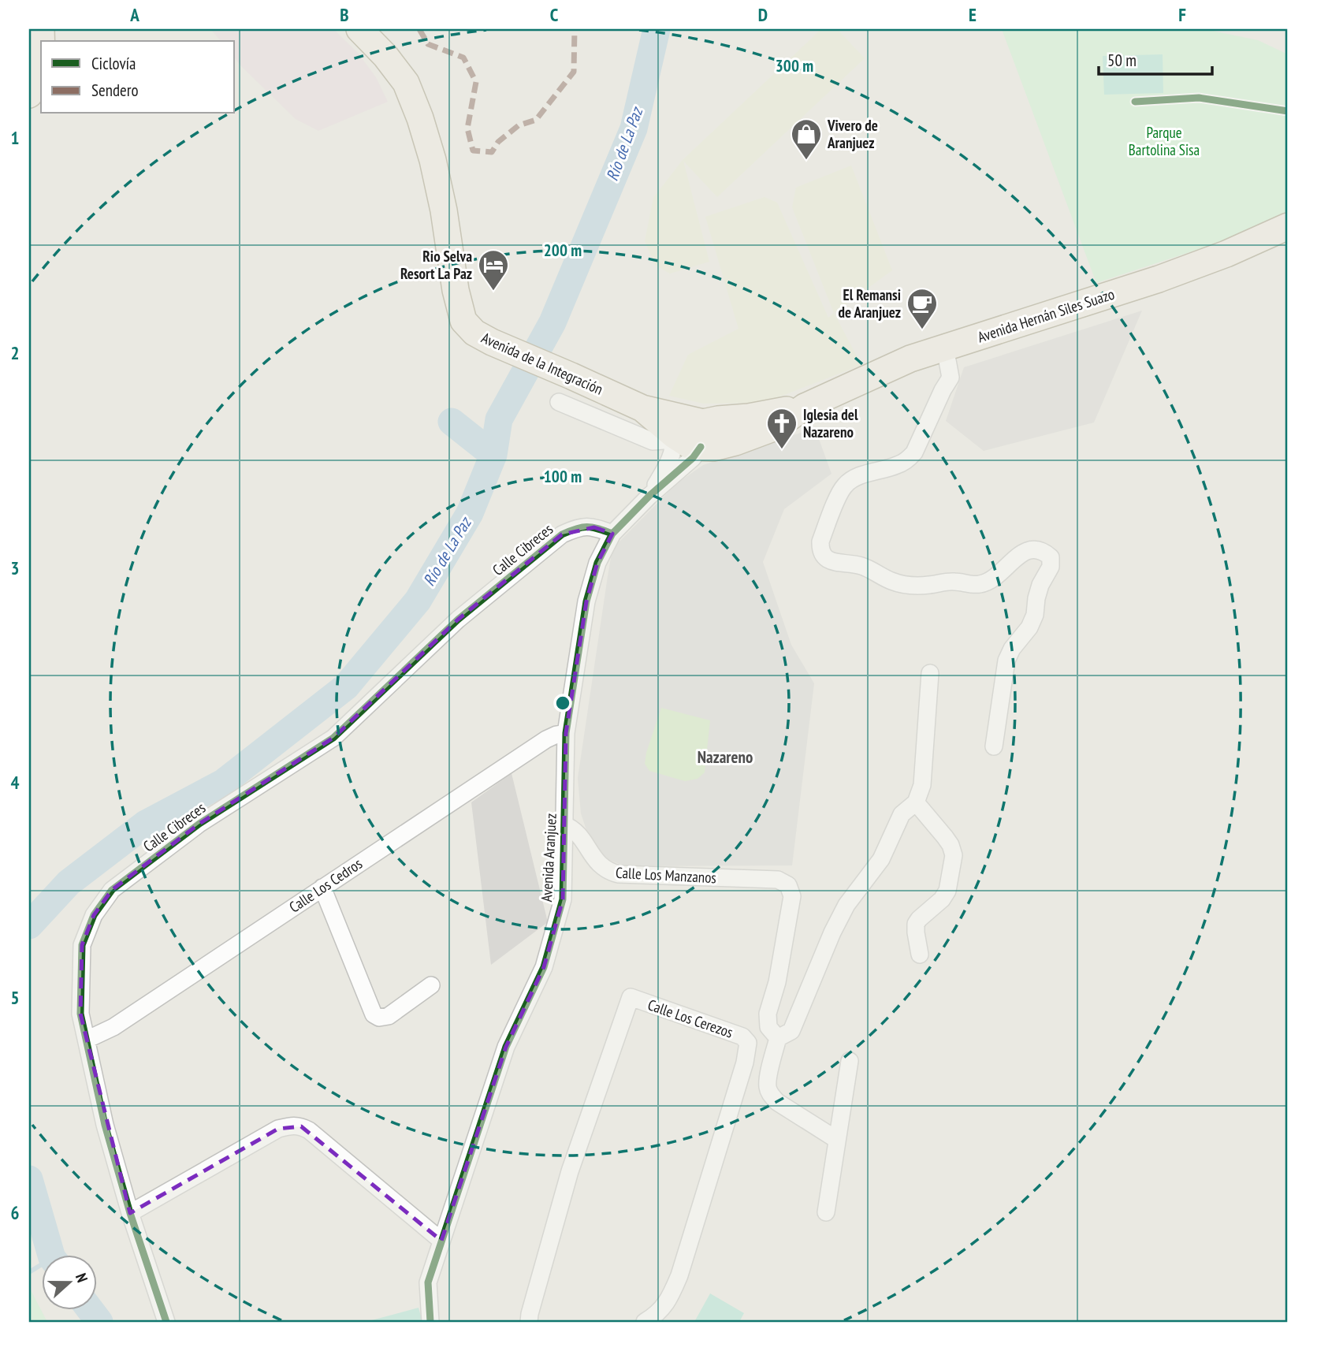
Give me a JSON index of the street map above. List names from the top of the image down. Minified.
{"streets":{"main road":["Avenida Hernán Siles Suazo","Avenida de la Integración"],"street":["Calle Cibreces","Avenida Aranjuez","Calle Los Manzanos","Calle Los Cedros","Calle Los Cerezos"]},"crossings":[["Avenida Hernán Siles Suazo","Avenida de la Integración"],["Avenida Hernán Siles Suazo","Avenida Aranjuez"],["Avenida de la Integración","Avenida Aranjuez"],["Calle Cibreces","Avenida Aranjuez"],["Calle Cibreces","Calle Los Cedros"],["Avenida Aranjuez","Calle Los Manzanos"],["Avenida Aranjuez","Calle Los Cedros"]],"districts":["Nazareno"],"water":["Río de La Paz"],"parks":["Parque Bartolina Sisa"],"places":{"shop":["Vivero de Aranjuez"],"hotel":["Rio Selva Resort La Paz"],"cafe":["El Remansi de Aranjuez"],"church":["Iglesia del Nazareno"]},"legend":["Ciclovía","Sendero"],"scale_bar":"50 m","north":"right","grid":{"columns":["A","B","C","D","E","F"],"rows":["1","2","3","4","5","6"]},"rings":["300 m","200 m","100 m"]}
